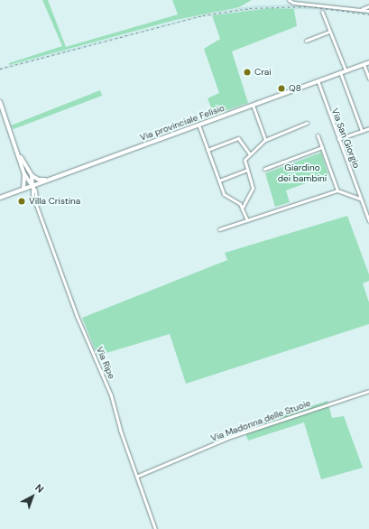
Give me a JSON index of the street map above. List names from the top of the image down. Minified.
{"streets":{"main road":["Via provinciale Felisio"],"street":["Via San Giorgio","Via Ripe","Via Madonna delle Stuoie"]},"crossings":[["Via provinciale Felisio","Via San Giorgio"],["Via provinciale Felisio","Via Ripe"],["Via Ripe","Via Madonna delle Stuoie"]],"parks":["Giardino dei bambini"],"places":["Crai","Q8","Villa Cristina"],"north":"top right"}
